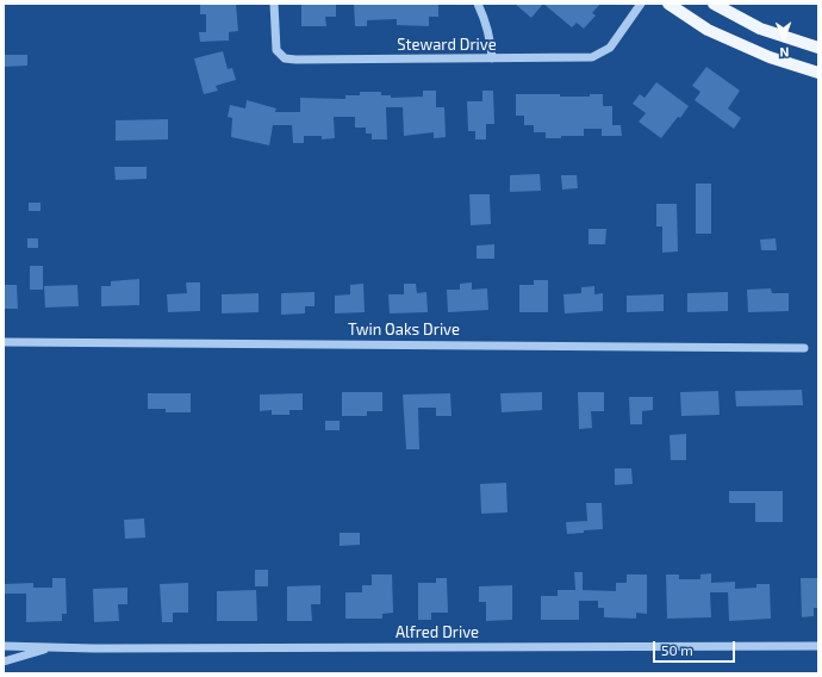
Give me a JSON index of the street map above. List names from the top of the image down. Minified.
{"streets":{"street":["Steward Drive","Twin Oaks Drive","Alfred Drive"]},"scale_bar":"50 m","north":"bottom"}
